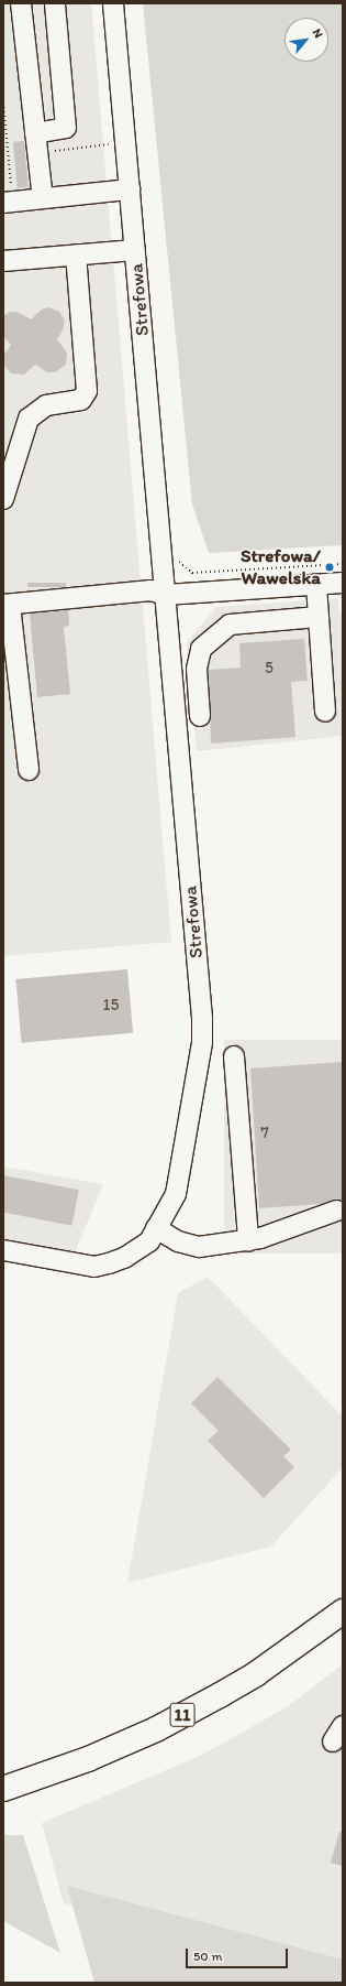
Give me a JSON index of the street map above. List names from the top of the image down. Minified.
{"streets":{"highway":["11"],"street":["Strefowa"]},"places":["Strefowa/ Wawelska"],"house_numbers":["5","15","7"],"scale_bar":"50 m","north":"top right"}
